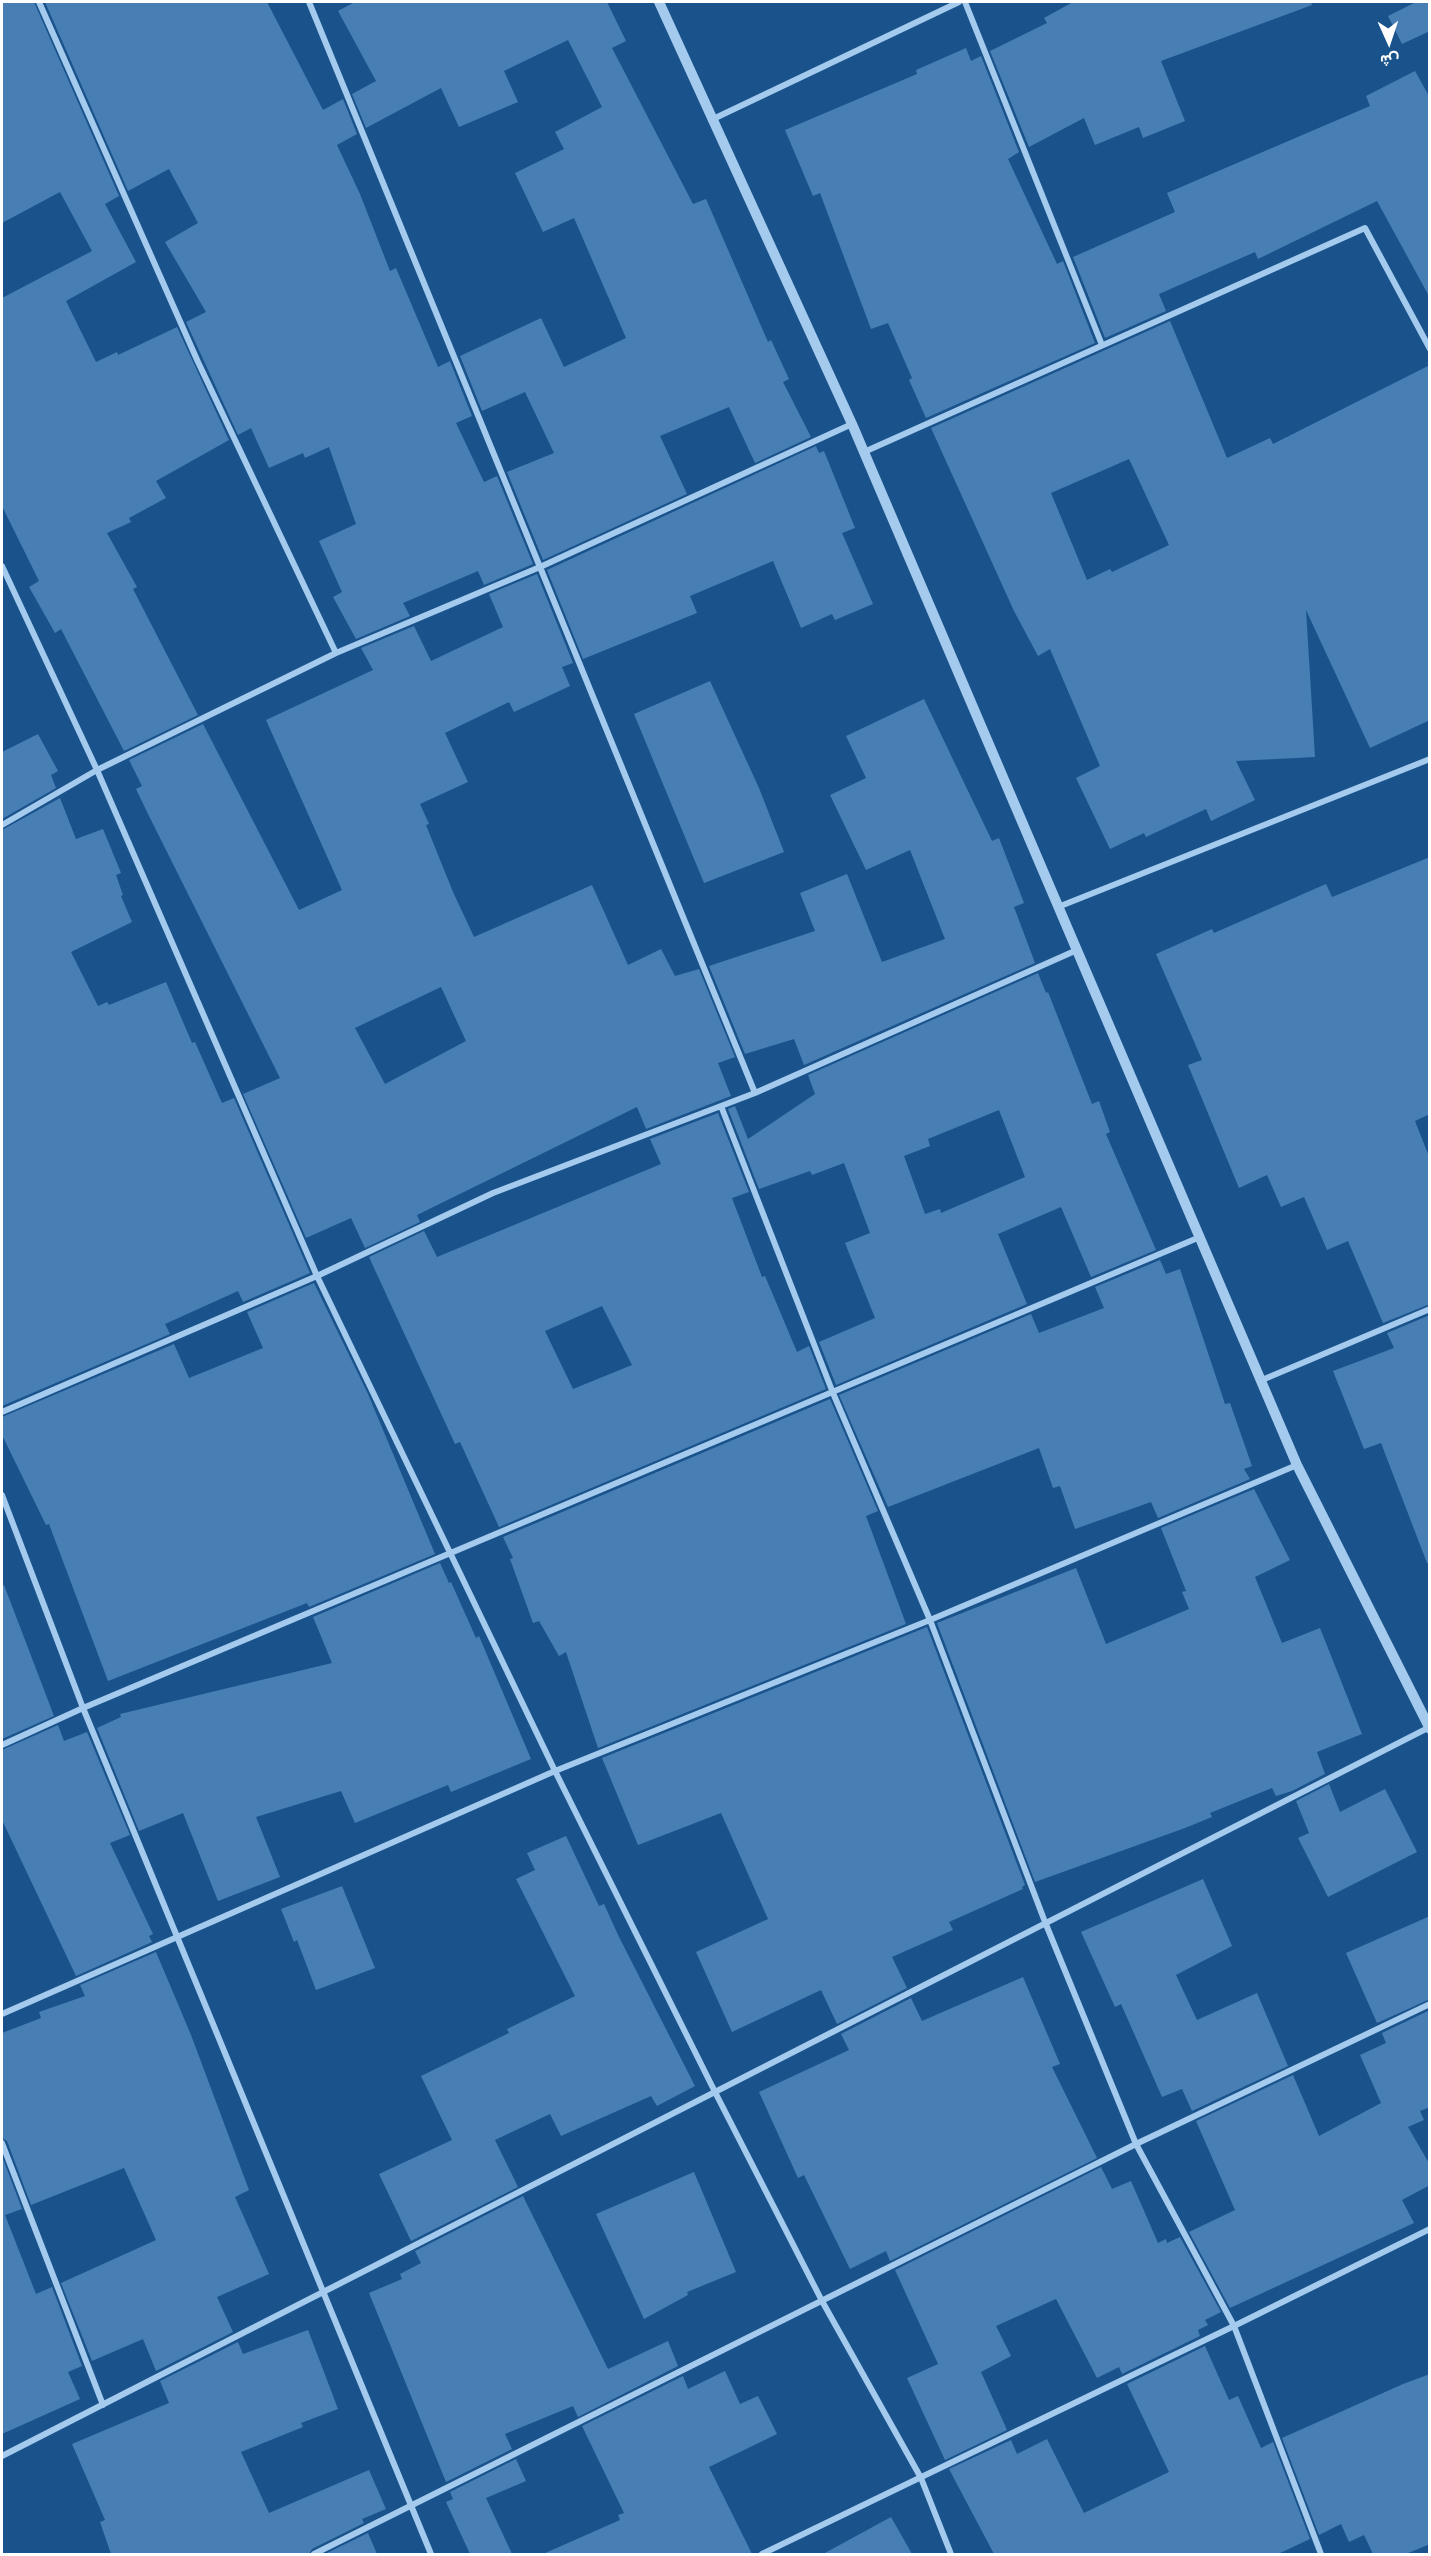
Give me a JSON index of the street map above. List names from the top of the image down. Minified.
{"north":"bottom"}
